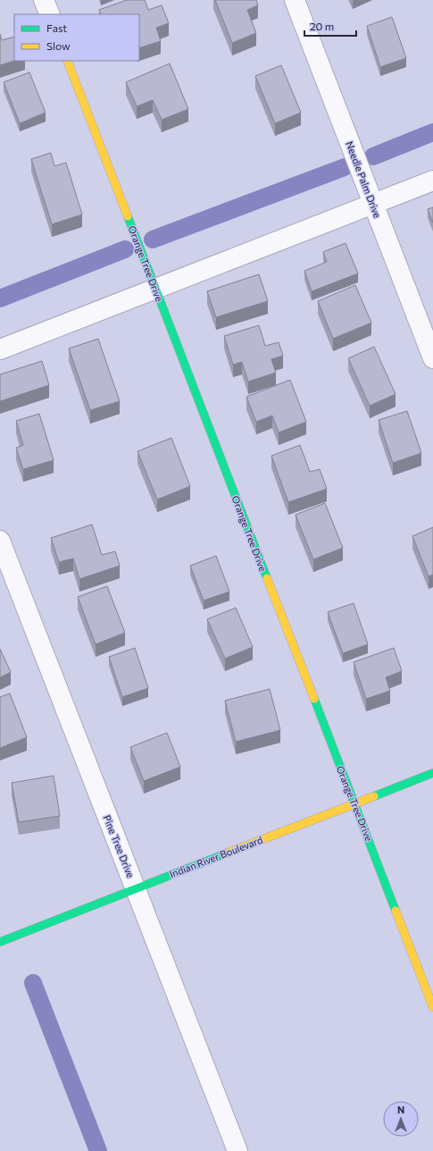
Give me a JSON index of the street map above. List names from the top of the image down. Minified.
{"streets":{"street":["Needle Palm Drive","Orange Tree Drive","Pine Tree Drive","Indian River Boulevard"]},"crossings":[["Orange Tree Drive","Indian River Boulevard"],["Pine Tree Drive","Indian River Boulevard"]],"legend":["Fast","Slow"],"scale_bar":"20 m","north":"top"}
